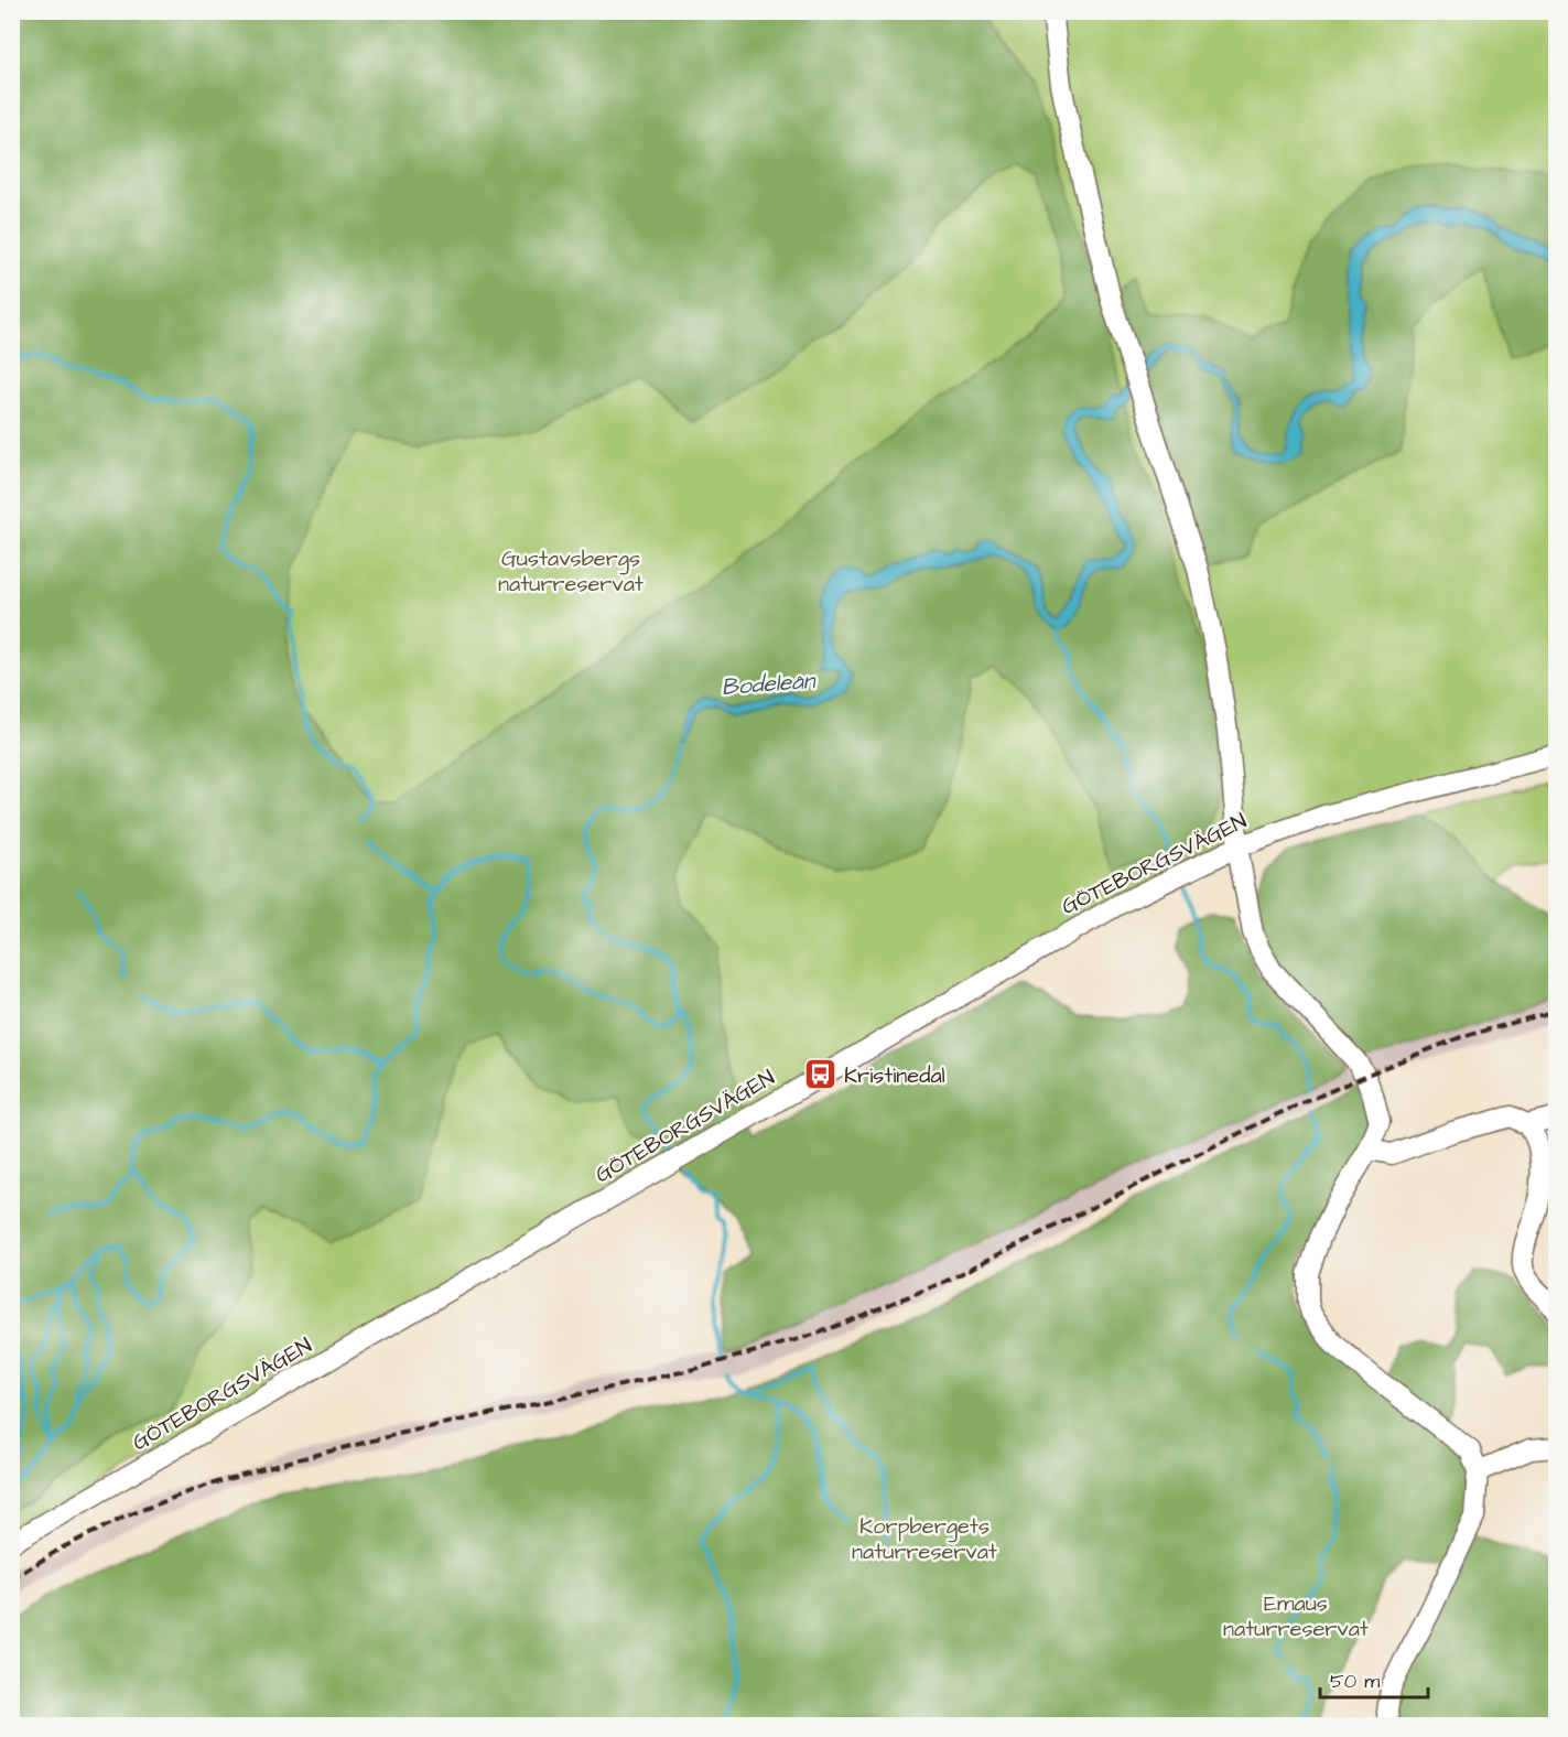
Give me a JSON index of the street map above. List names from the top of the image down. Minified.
{"streets":{"street":["GÖTEBORGSVÄGEN"]},"water":["Bodeleån"],"parks":["Gustavsbergs naturreservat","Korpbergets naturreservat","Emaus naturreservat"],"places":{"bus stop":["Kristinedal"]},"scale_bar":"50 m"}
